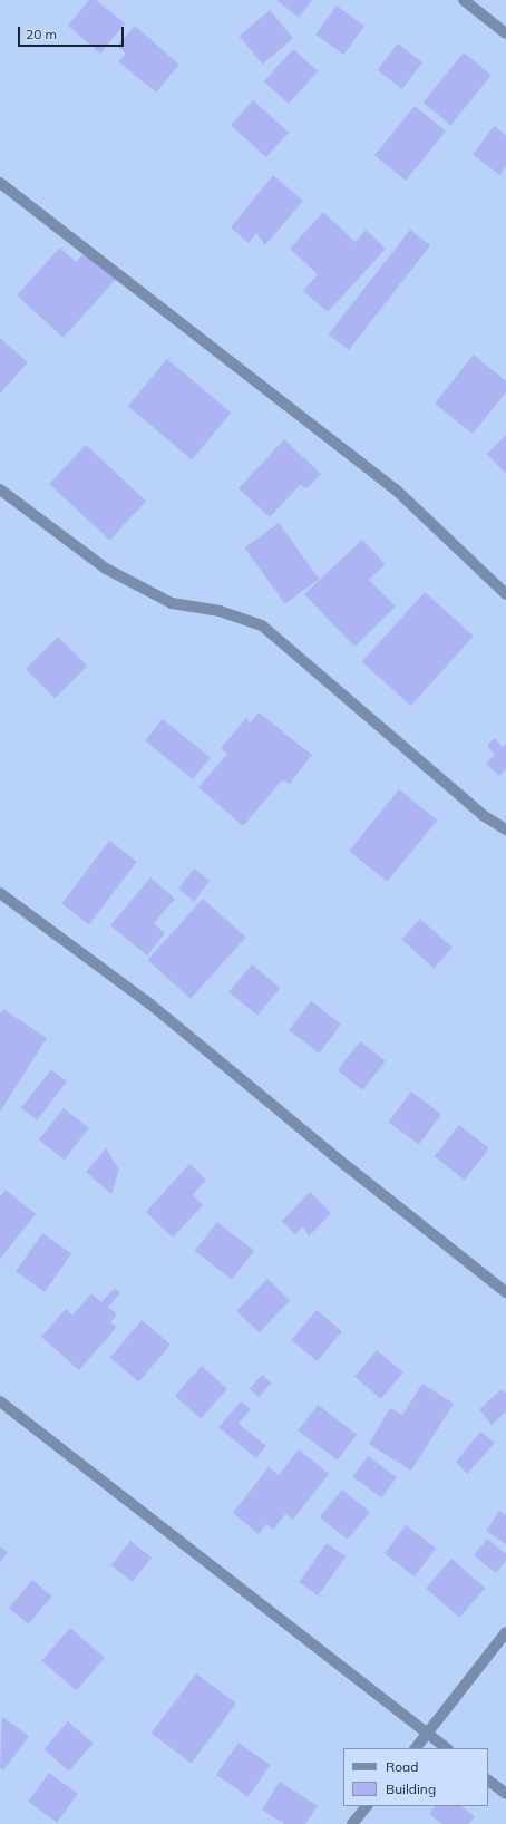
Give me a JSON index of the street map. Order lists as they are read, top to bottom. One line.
{"legend":["Road","Building"],"scale_bar":"20 m"}
